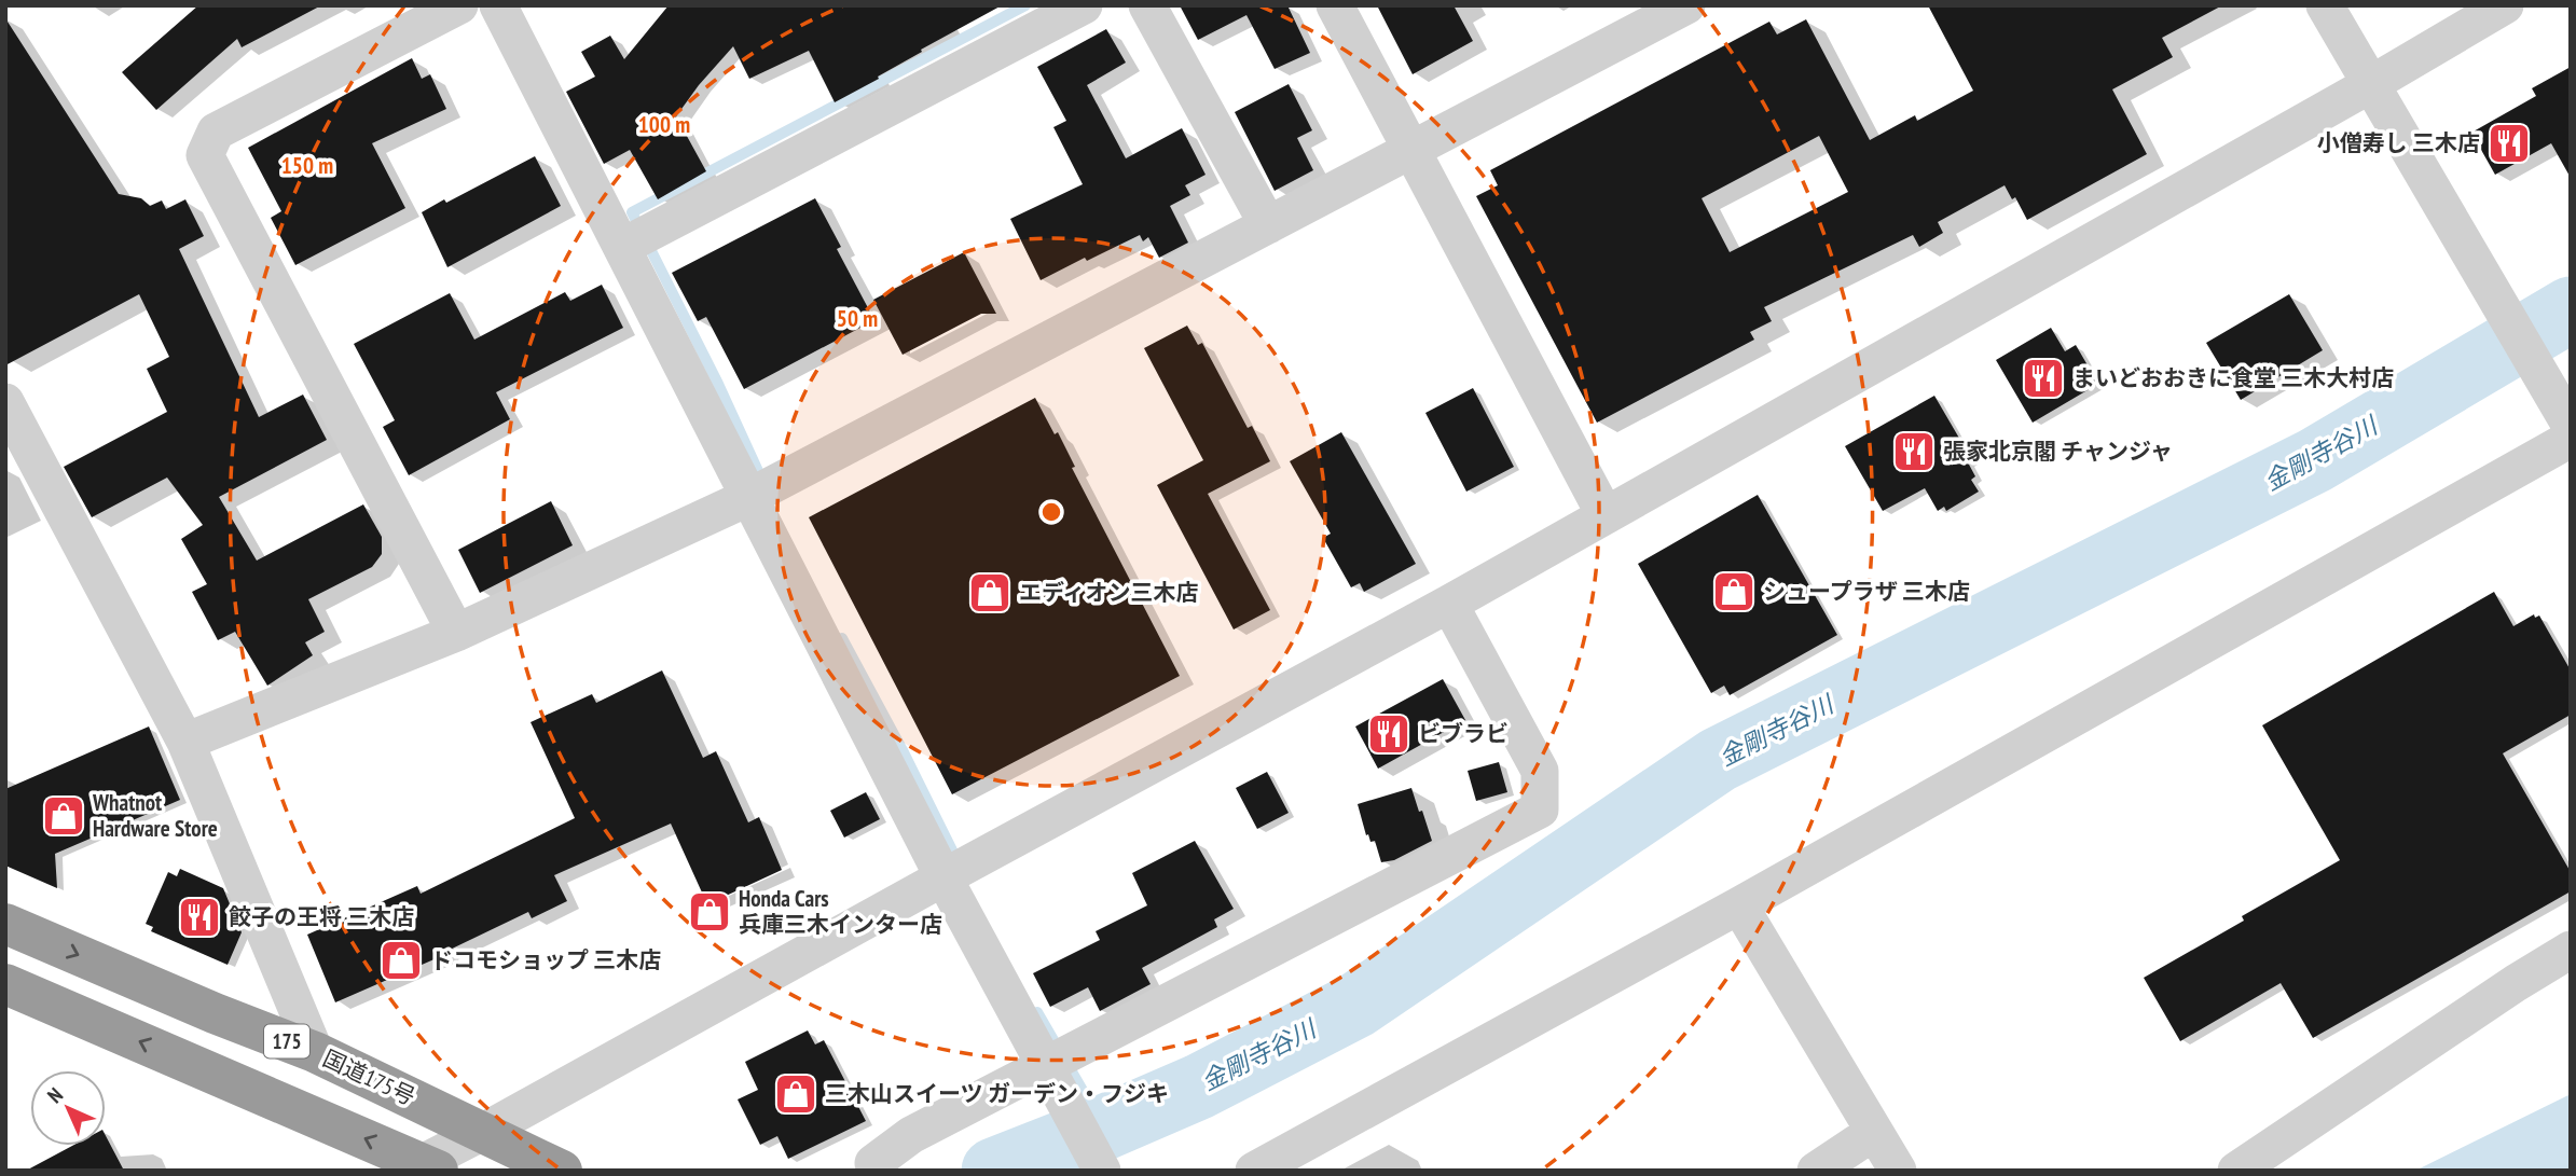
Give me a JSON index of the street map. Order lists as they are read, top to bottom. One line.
{"streets":{"highway":["175","国道175号"]},"water":["金剛寺谷川"],"places":{"restaurant":["小僧寿し 三木店","まいどおおきに食堂 三木大村店","張家北京閣 チャンジャ","ビブラビ","餃子の王将 三木店"],"shop":["シュープラザ 三木店","エディオン三木店","Whatnot Hardware Store","Honda Cars 兵庫三木インター店","ドコモショップ 三木店","三木山スイーツ ガーデン・フジキ"]},"north":"top left","rings":["100 m","150 m","50 m"]}
